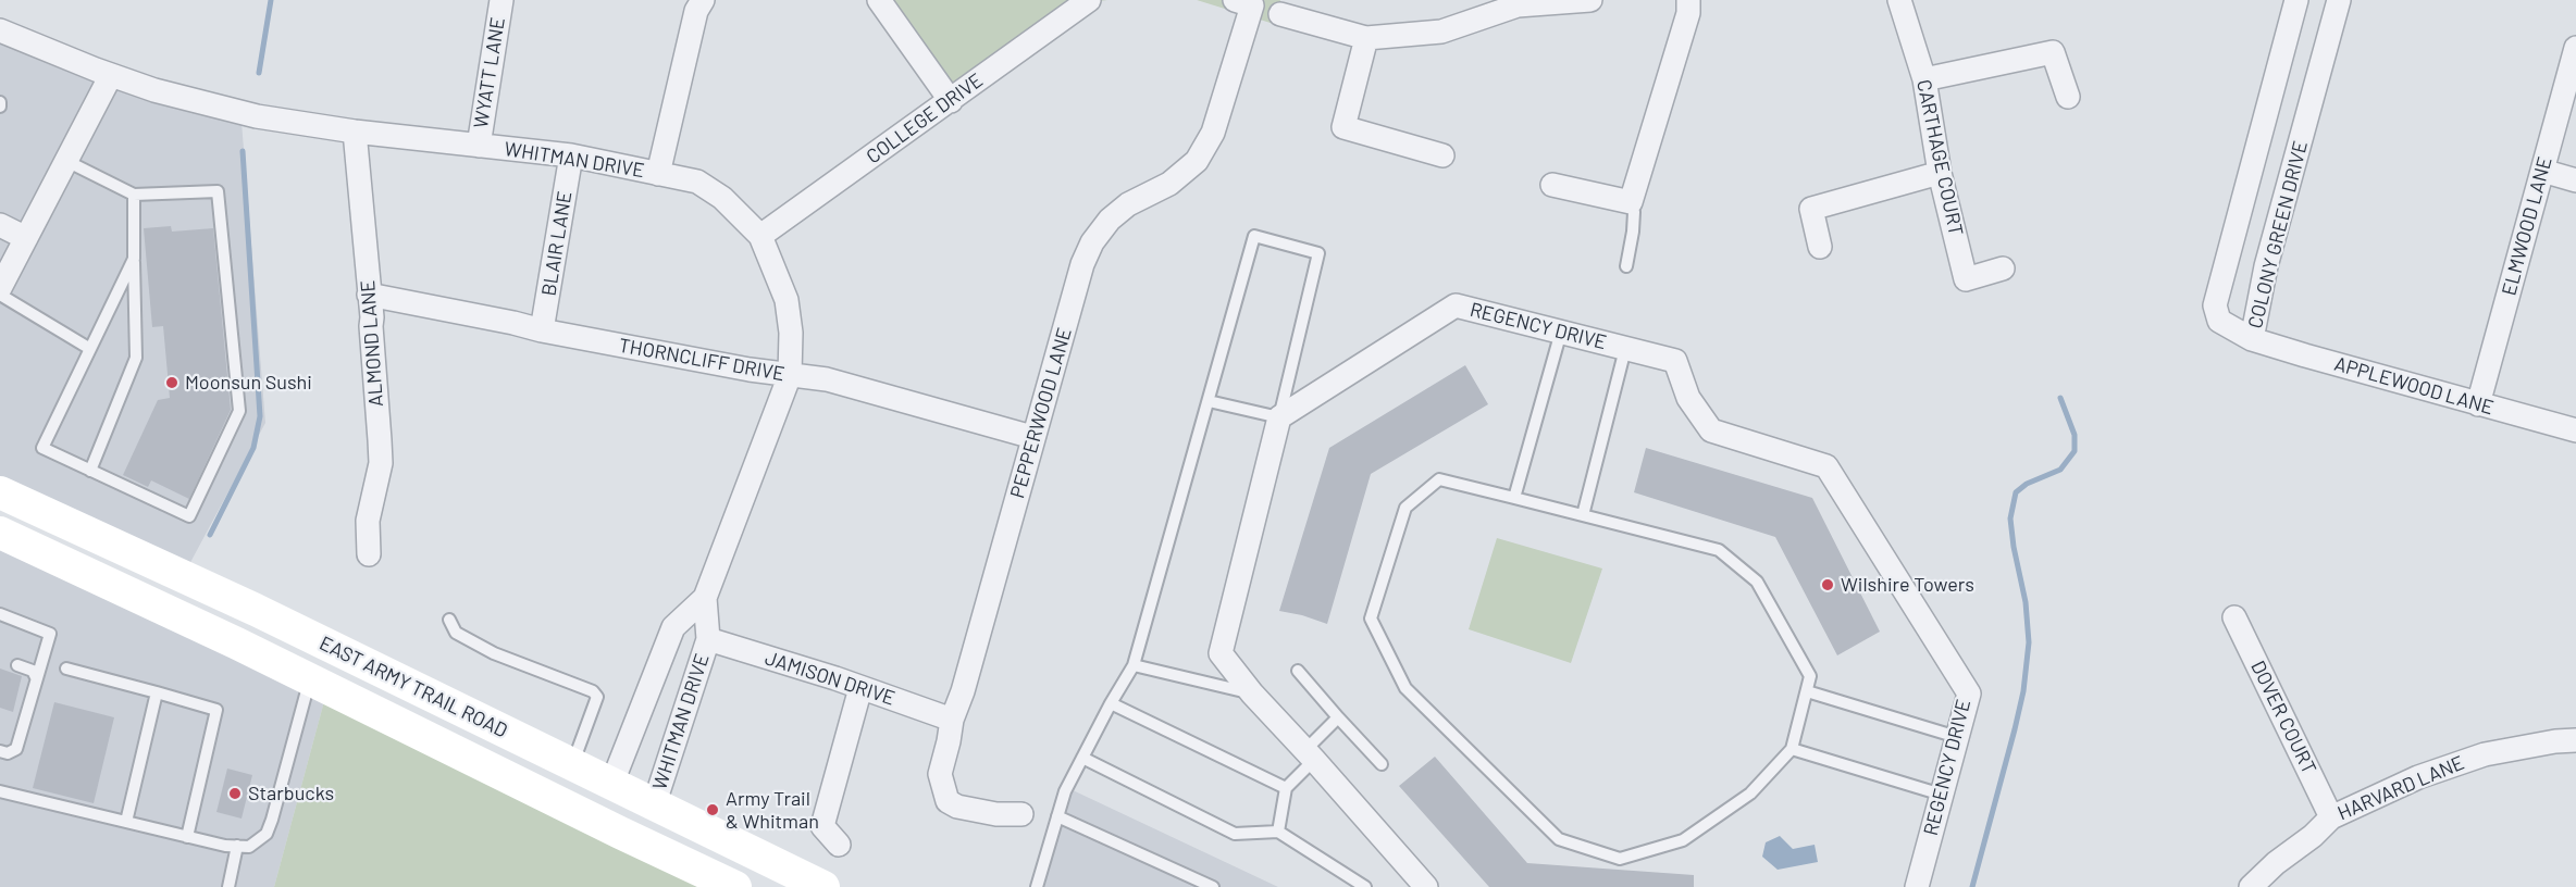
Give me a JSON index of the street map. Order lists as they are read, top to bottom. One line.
{"streets":{"main road":["EAST ARMY TRAIL ROAD"],"street":["WYATT LANE","COLLEGE DRIVE","CARTHAGE COURT","WHITMAN DRIVE","ELMWOOD LANE","COLONY GREEN DRIVE","BLAIR LANE","REGENCY DRIVE","ALMOND LANE","THORNCLIFF DRIVE","APPLEWOOD LANE","PEPPERWOOD LANE","JAMISON DRIVE","DOVER COURT","HARVARD LANE"]},"crossings":[["WYATT LANE","WHITMAN DRIVE"],["COLLEGE DRIVE","WHITMAN DRIVE"],["WHITMAN DRIVE","BLAIR LANE"],["WHITMAN DRIVE","ALMOND LANE"],["WHITMAN DRIVE","THORNCLIFF DRIVE"],["WHITMAN DRIVE","JAMISON DRIVE"],["WHITMAN DRIVE","EAST ARMY TRAIL ROAD"],["ELMWOOD LANE","APPLEWOOD LANE"],["COLONY GREEN DRIVE","APPLEWOOD LANE"],["BLAIR LANE","THORNCLIFF DRIVE"],["ALMOND LANE","THORNCLIFF DRIVE"],["THORNCLIFF DRIVE","PEPPERWOOD LANE"],["PEPPERWOOD LANE","JAMISON DRIVE"],["DOVER COURT","HARVARD LANE"]],"places":["Moonsun Sushi","Wilshire Towers","Starbucks","Army Trail & Whitman"]}
